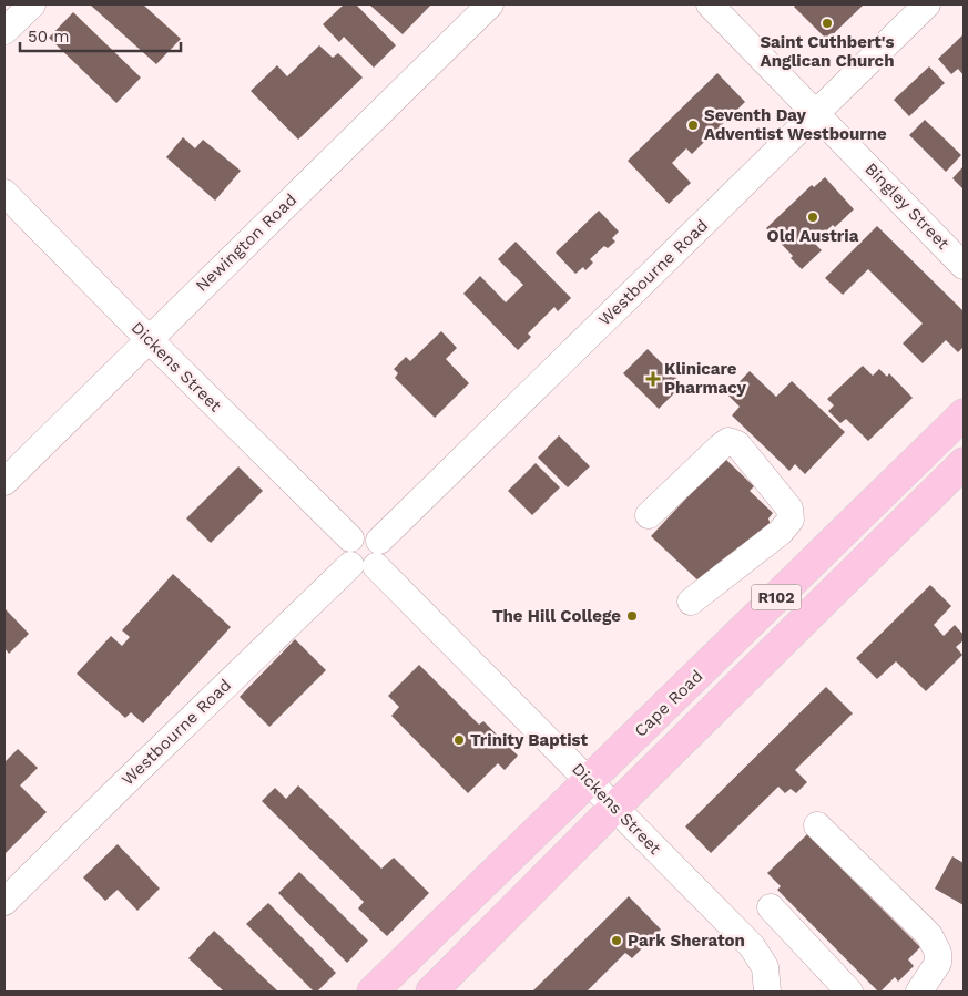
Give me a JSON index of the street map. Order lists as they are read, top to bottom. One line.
{"streets":{"main road":["R102","Cape Road"],"street":["Bingley Street","Newington Road","Westbourne Road","Dickens Street"]},"crossings":[["Bingley Street","Westbourne Road"],["Newington Road","Dickens Street"],["Westbourne Road","Dickens Street"],["Dickens Street","R102"],["Dickens Street","Cape Road"]],"places":{"other":["Saint Cuthbert's Anglican Church","Seventh Day Adventist Westbourne","Old Austria","The Hill College","Trinity Baptist","Park Sheraton"],"health":["Klinicare Pharmacy"]},"scale_bar":"50 m"}
